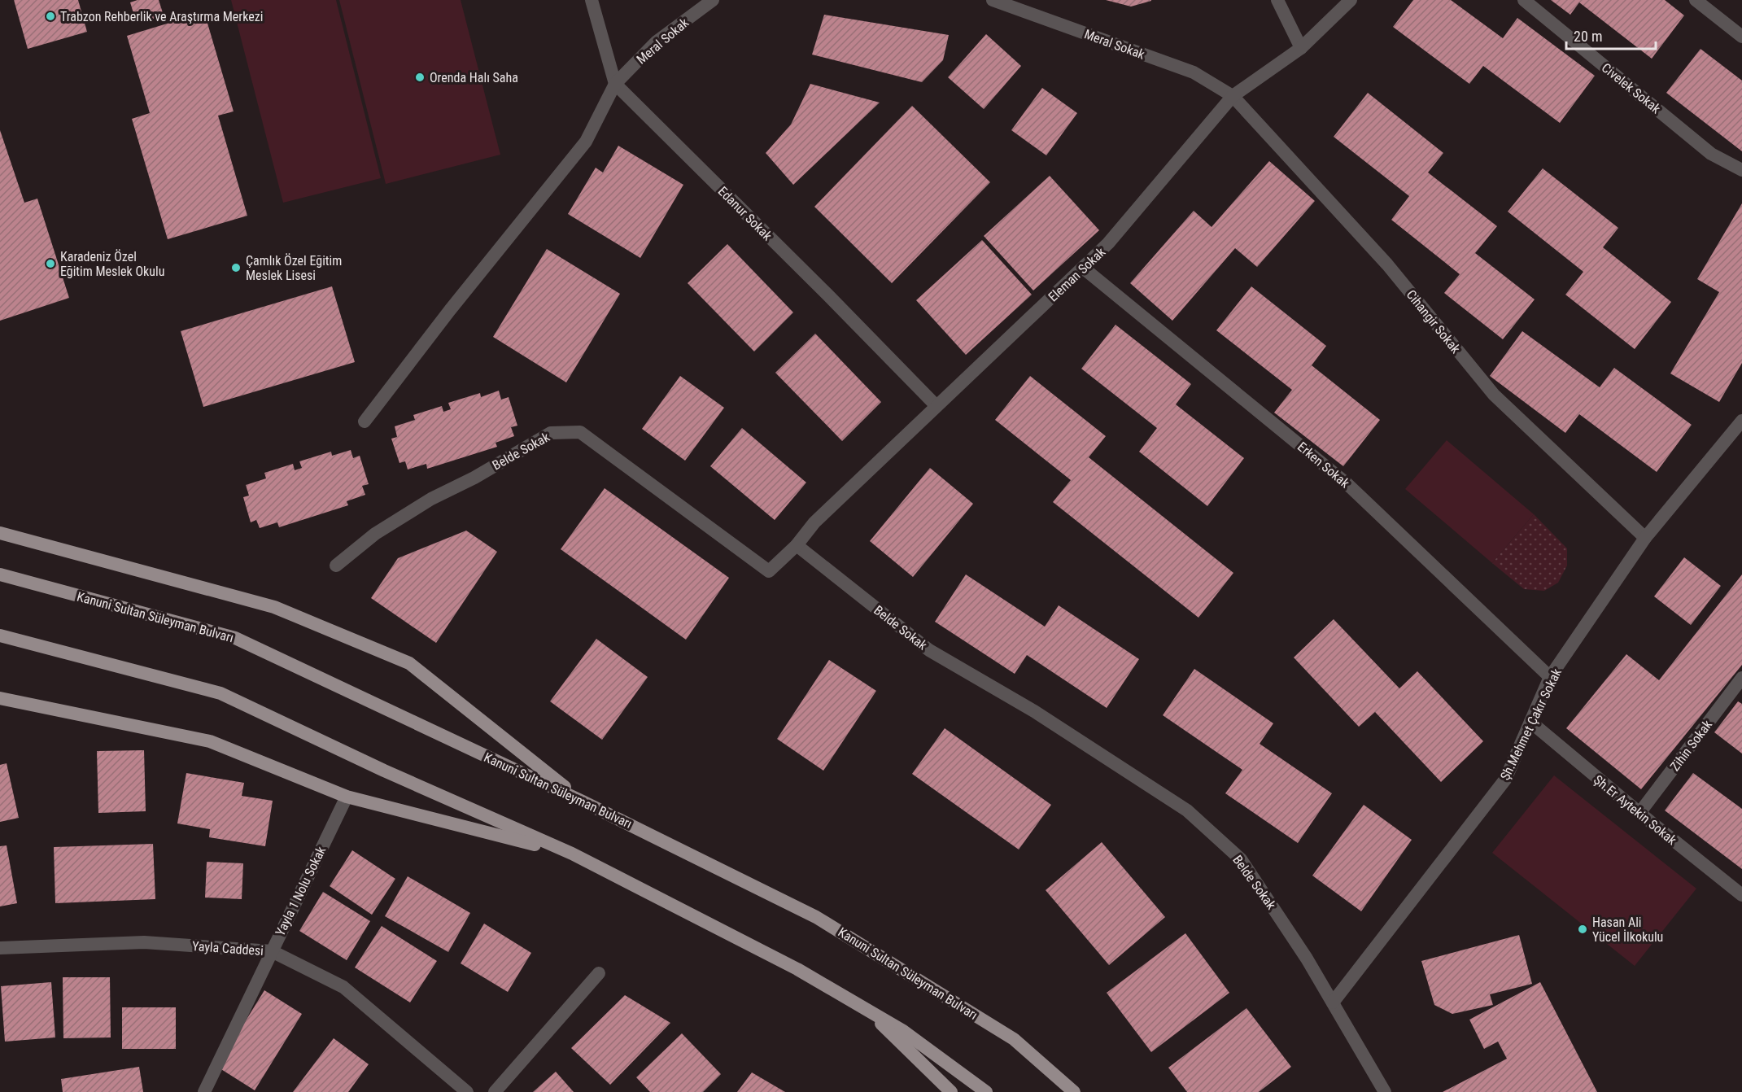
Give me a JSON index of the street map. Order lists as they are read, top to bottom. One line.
{"streets":{"main road":["Kanuni Sultan Süleyman Bulvarı"],"street":["Meral Sokak","Civelek Sokak","Edanur Sokak","Eleman Sokak","Cihangir Sokak","Belde Sokak","Erken Sokak","Şh.Mehmet Çakır Sokak","Zihin Sokak","Şh.Er Aytekin Sokak","Yayla 1 Nolu Sokak","Yayla Caddesi"]},"crossings":[["Meral Sokak","Edanur Sokak"],["Meral Sokak","Eleman Sokak"],["Meral Sokak","Cihangir Sokak"],["Edanur Sokak","Eleman Sokak"],["Eleman Sokak","Cihangir Sokak"],["Eleman Sokak","Belde Sokak"],["Eleman Sokak","Erken Sokak"],["Cihangir Sokak","Şh.Mehmet Çakır Sokak"],["Belde Sokak","Şh.Mehmet Çakır Sokak"],["Erken Sokak","Şh.Mehmet Çakır Sokak"],["Şh.Mehmet Çakır Sokak","Şh.Er Aytekin Sokak"],["Zihin Sokak","Şh.Er Aytekin Sokak"],["Yayla 1 Nolu Sokak","Yayla Caddesi"]],"places":["Trabzon Rehberlik ve Araştırma Merkezi","Orenda Halı Saha","Karadeniz Özel Eğitim Meslek Okulu","Çamlık Özel Eğitim Meslek Lisesi","Hasan Ali Yücel İlkokulu"],"scale_bar":"20 m"}
